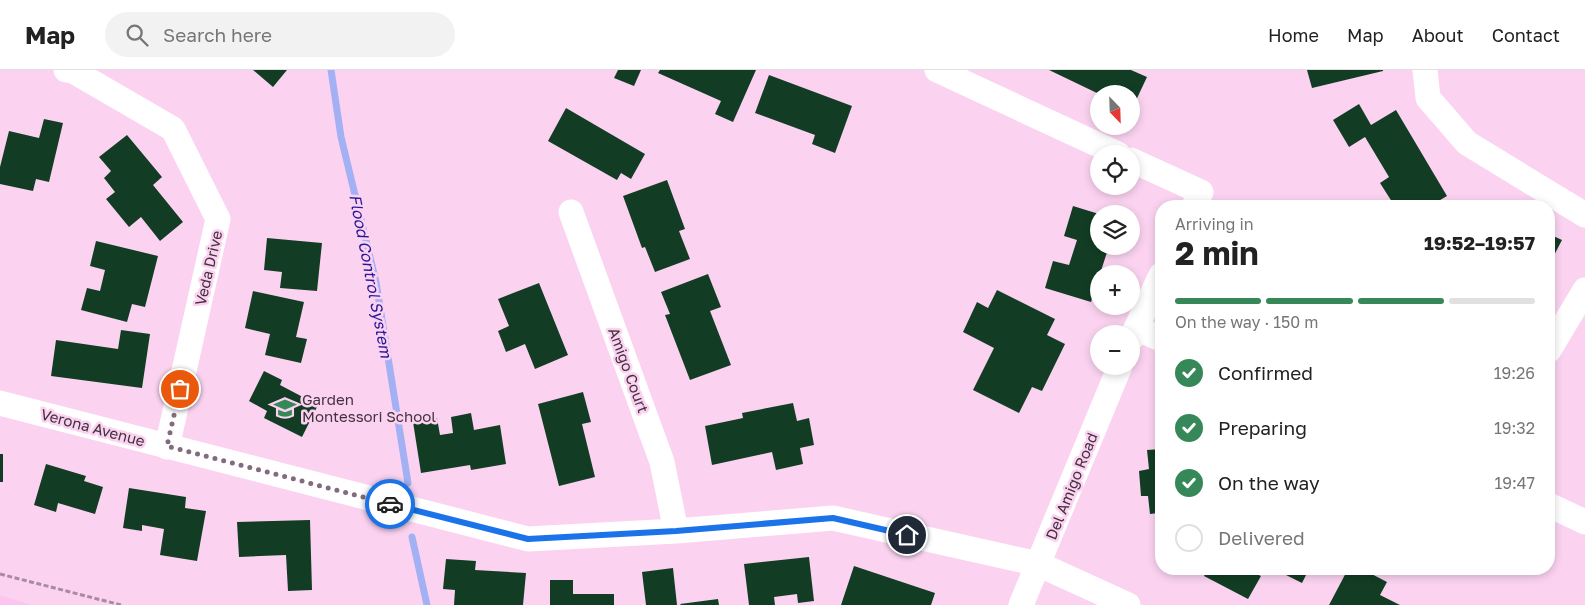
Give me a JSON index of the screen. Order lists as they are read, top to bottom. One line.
{"streets":{"street":["Veda Drive","Amigo Court","Verona Avenue","Del Amigo Road"]},"crossings":[["Veda Drive","Verona Avenue"],["Amigo Court","Verona Avenue"],["Verona Avenue","Del Amigo Road"]],"water":["Flood Control System"],"places":{"school or university":["Garden Montessori School"]},"north":"bottom right","page":{"header":"Map","search":"Search here","nav":["Home","Map","About","Contact"],"map_buttons":["+","−"],"heading":["2 min","Arriving in","19:52–19:57"],"bar":"On the way · 150 m","list":[["Confirmed","19:26"],["Preparing","19:32"],["On the way","19:47"],"Delivered"]}}
